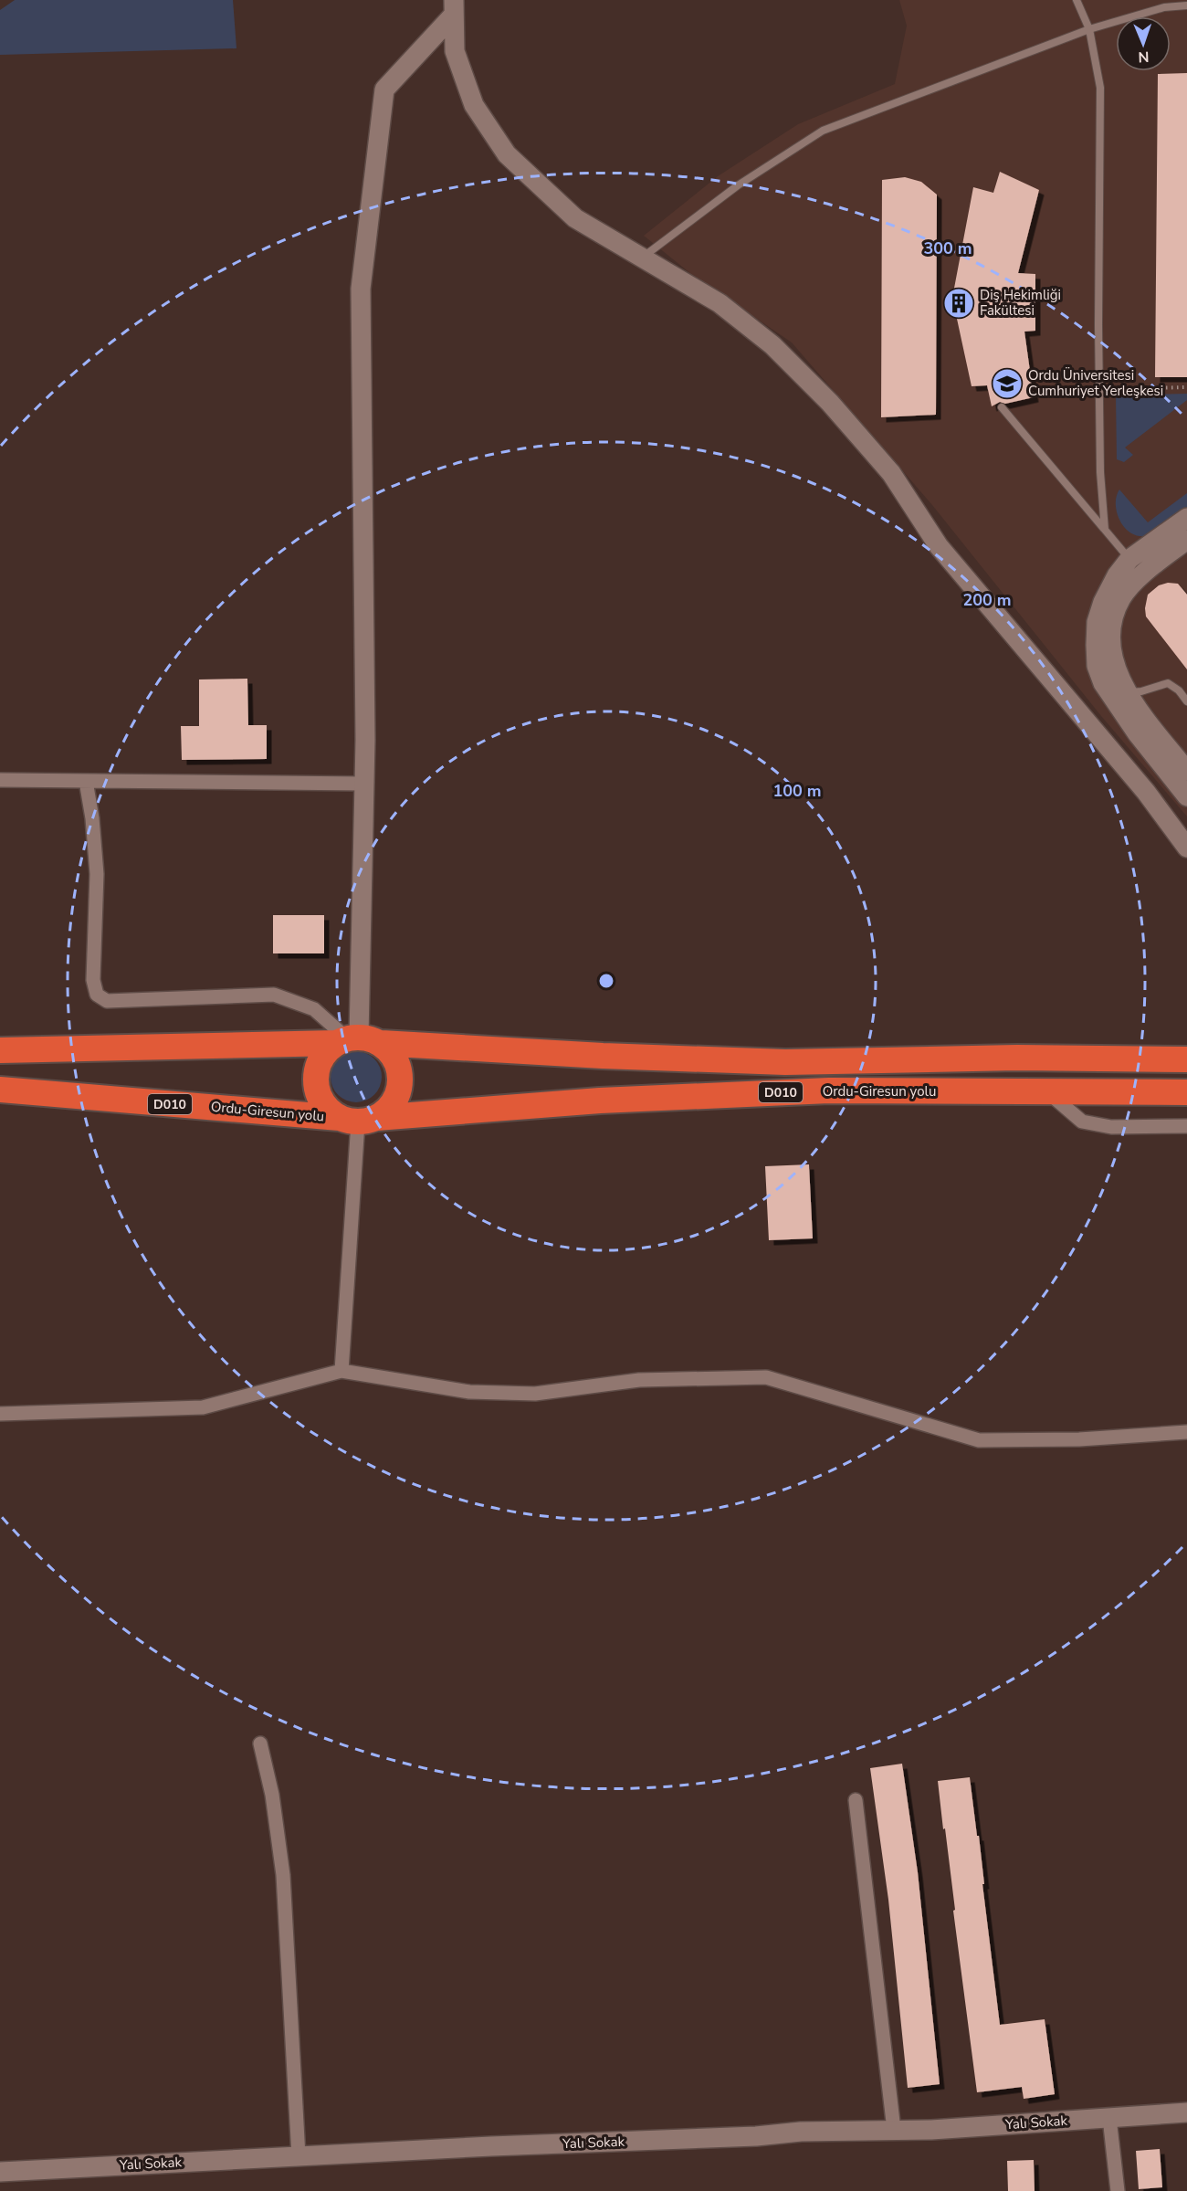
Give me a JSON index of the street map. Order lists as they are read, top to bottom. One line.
{"streets":{"highway":["Ordu-Giresun yolu","D010"],"street":["Yalı Sokak"]},"crossings":[["Ordu-Giresun yolu","D010"]],"places":{"building":["Diş Hekimliği Fakültesi"],"school or university":["Ordu Üniversitesi Cumhuriyet Yerleşkesi"]},"north":"bottom","rings":["300 m","200 m","100 m"]}
